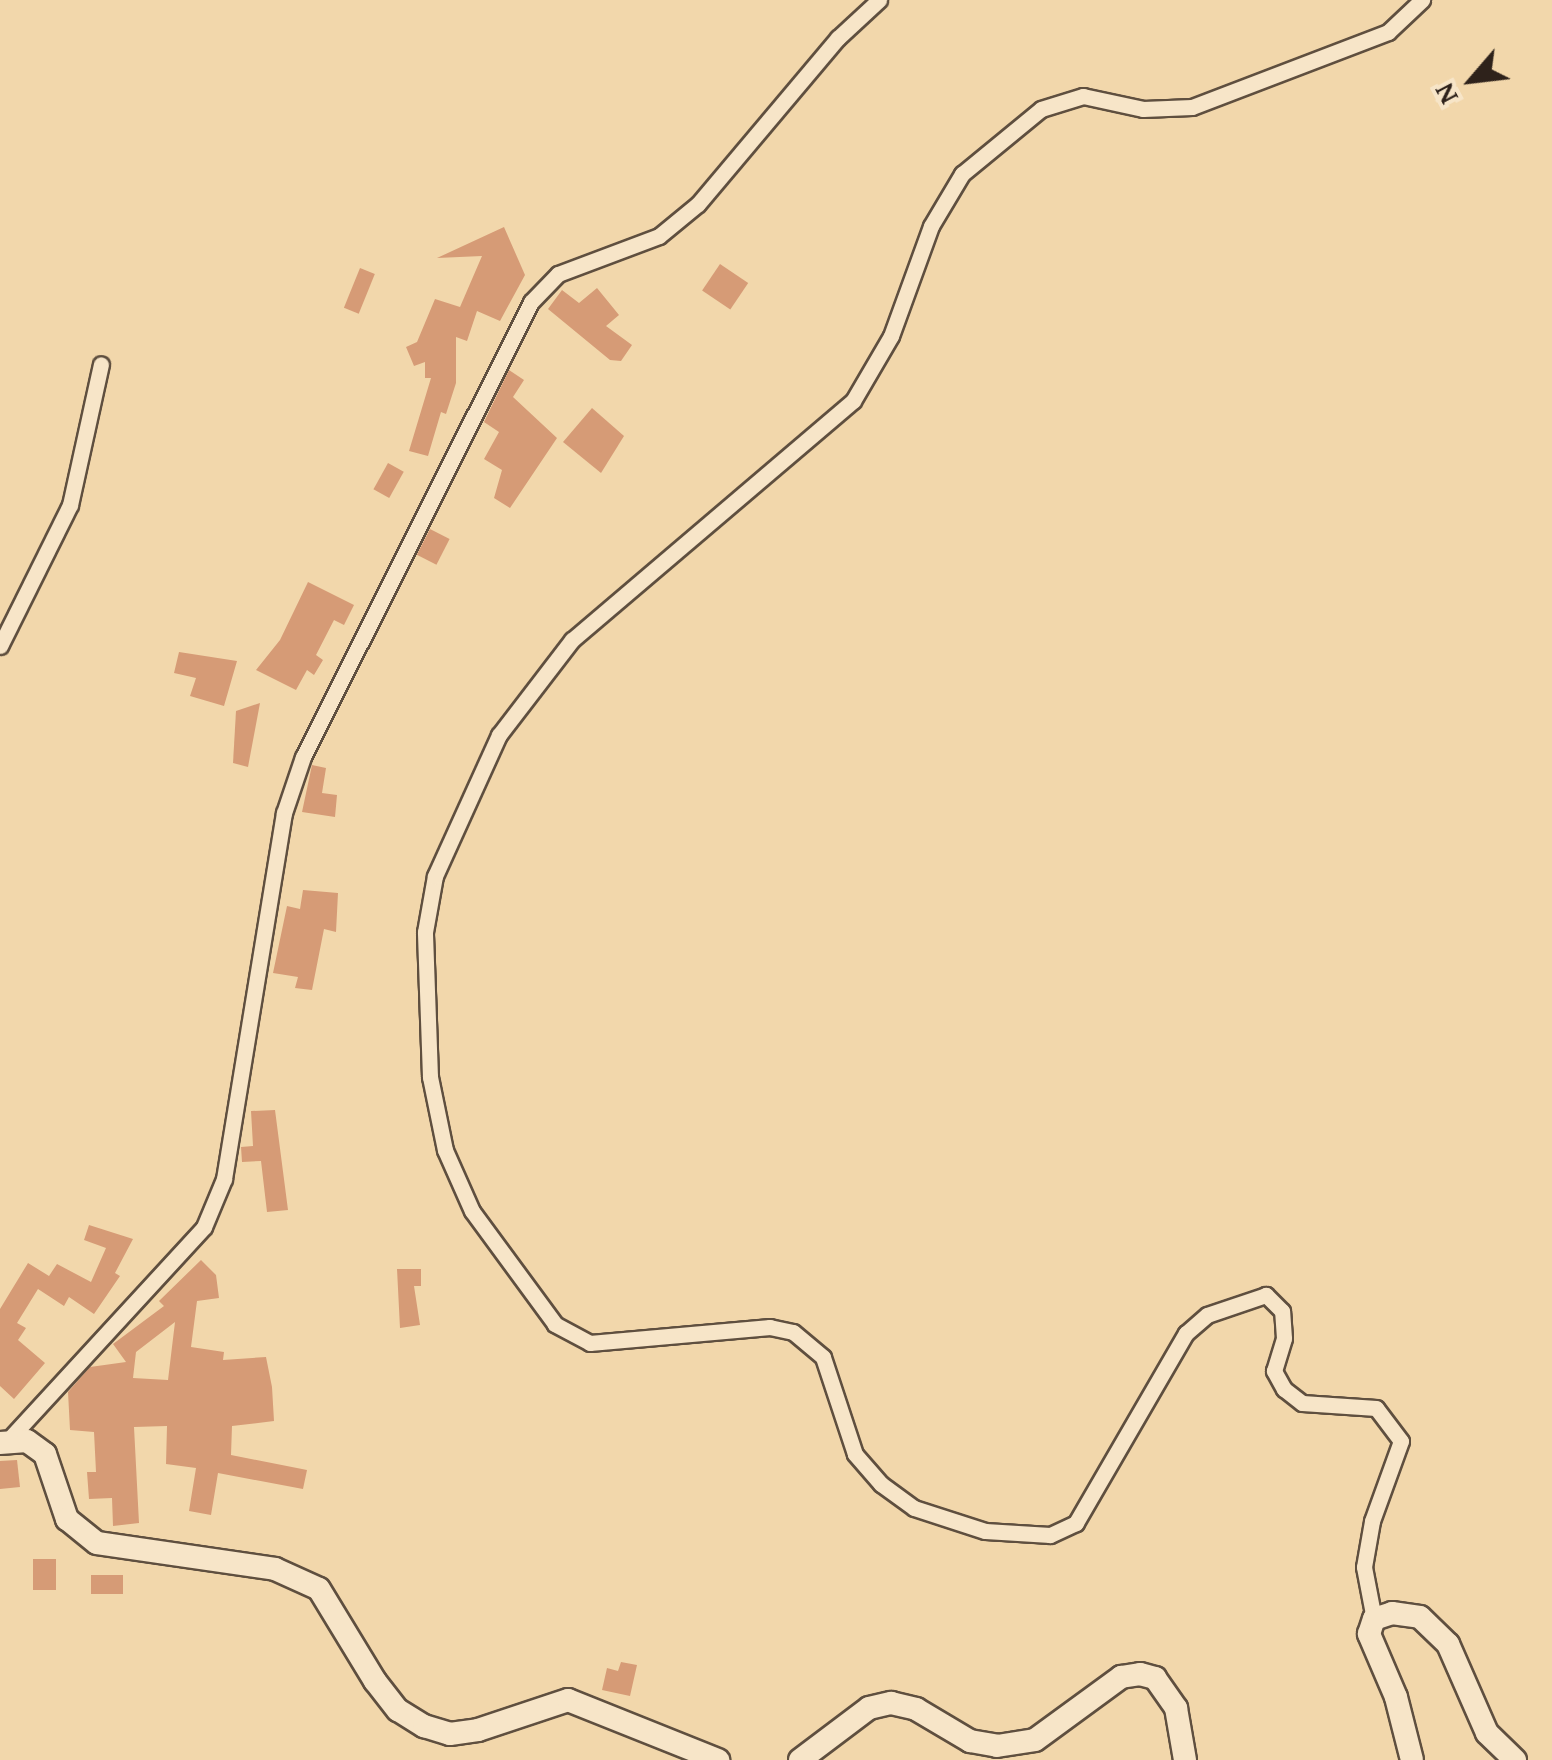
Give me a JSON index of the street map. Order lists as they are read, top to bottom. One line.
{"north":"bottom left"}
